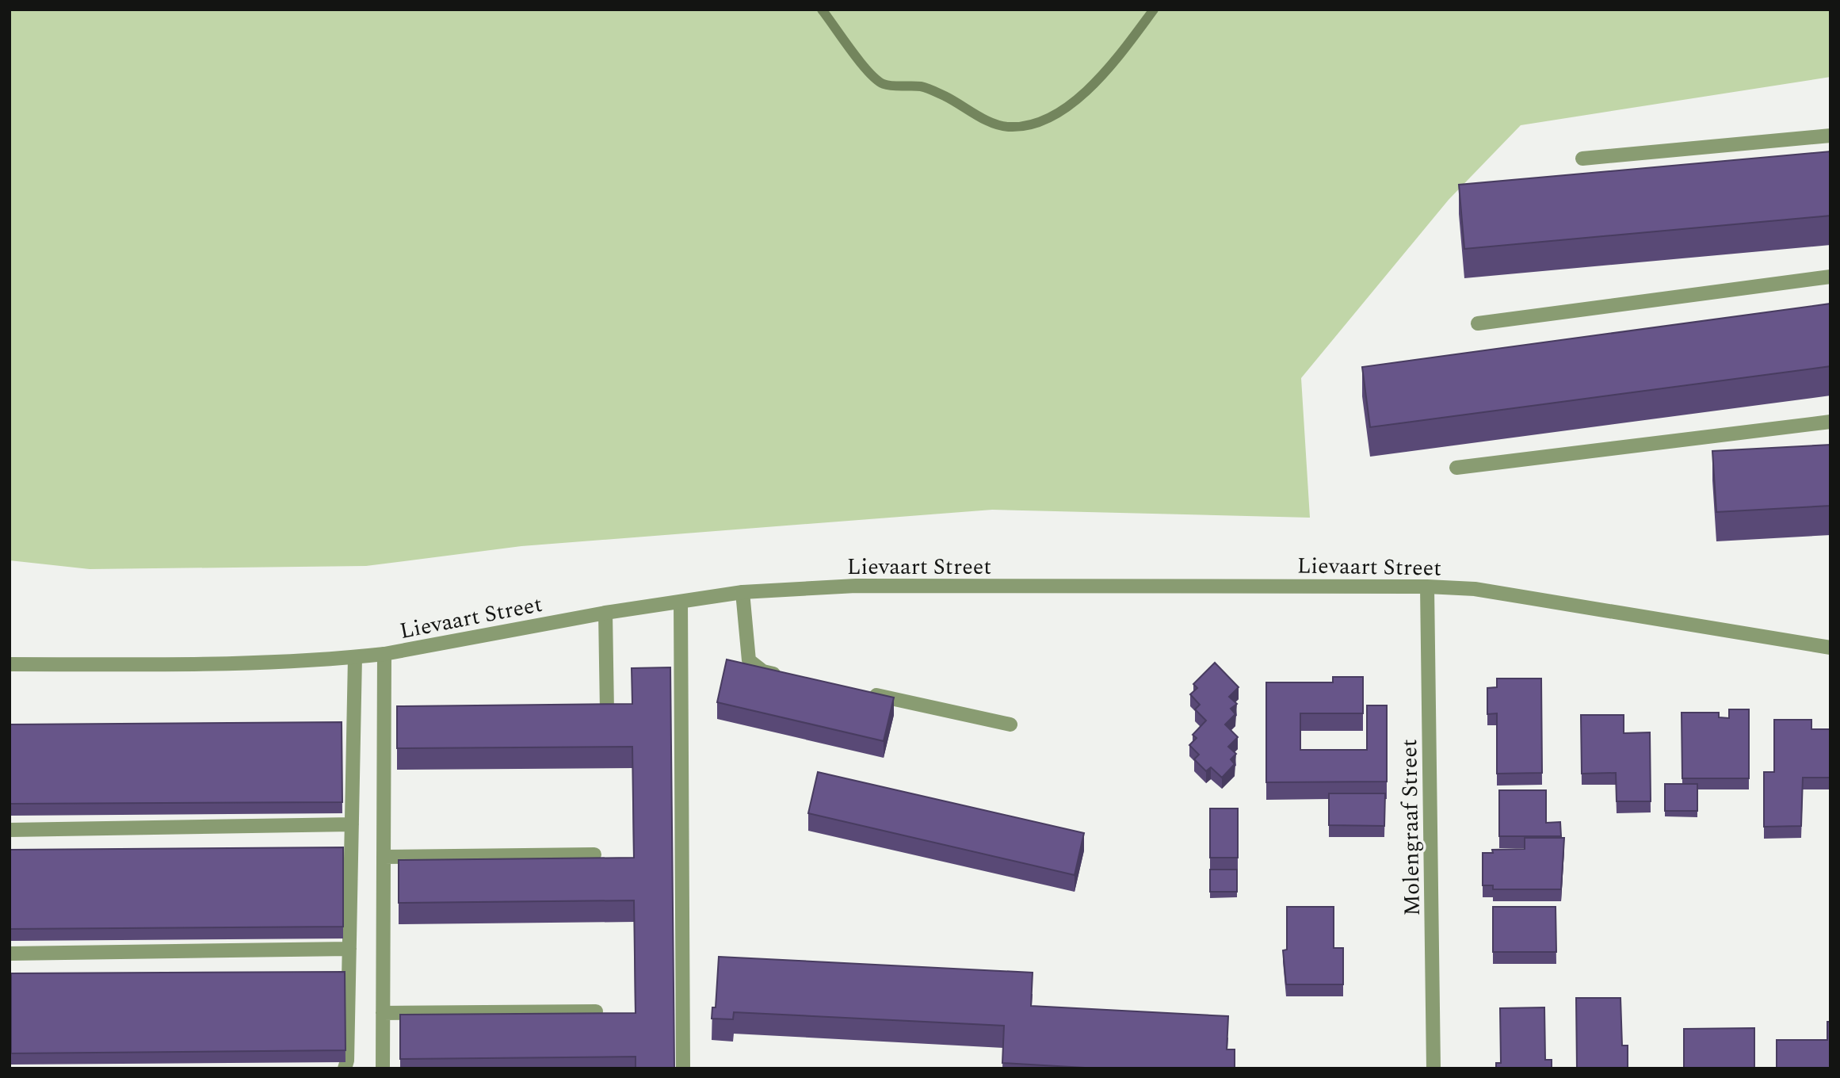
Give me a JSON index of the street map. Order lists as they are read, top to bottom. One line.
{"streets":{"street":["Lievaart Street","Molengraaf Street"]},"crossings":[["Lievaart Street","Molengraaf Street"]]}
